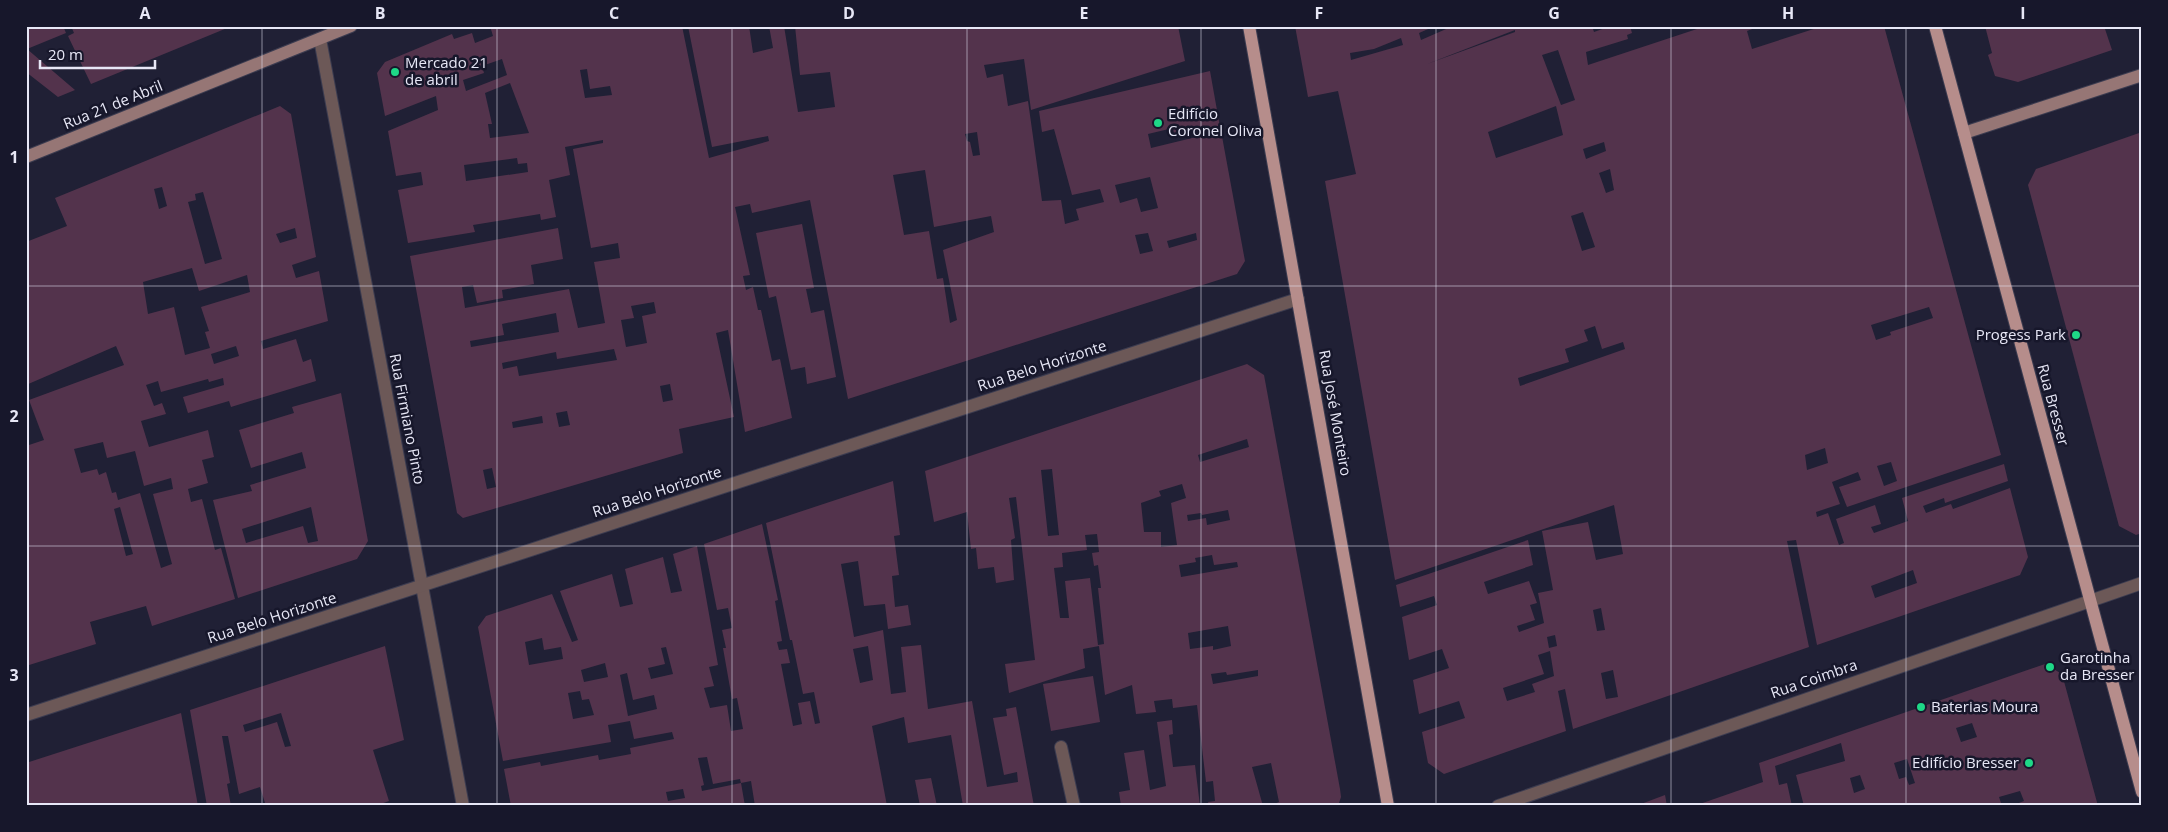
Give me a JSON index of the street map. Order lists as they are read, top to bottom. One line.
{"streets":{"main road":["Rua Bresser","Rua José Monteiro"],"street":["Rua 21 de Abril","Rua Belo Horizonte","Rua Firmiano Pinto","Rua Coimbra"]},"crossings":[["Rua 21 de Abril","Rua Firmiano Pinto"],["Rua Belo Horizonte","Rua José Monteiro"],["Rua Belo Horizonte","Rua Firmiano Pinto"],["Rua Bresser","Rua Coimbra"]],"places":["Mercado 21 de abril","Edifício Coronel Oliva","Progess Park","Garotinha da Bresser","Baterias Moura","Edifício Bresser"],"scale_bar":"20 m","grid":{"columns":["A","B","C","D","E","F","G","H","I"],"rows":["1","2","3"]}}
